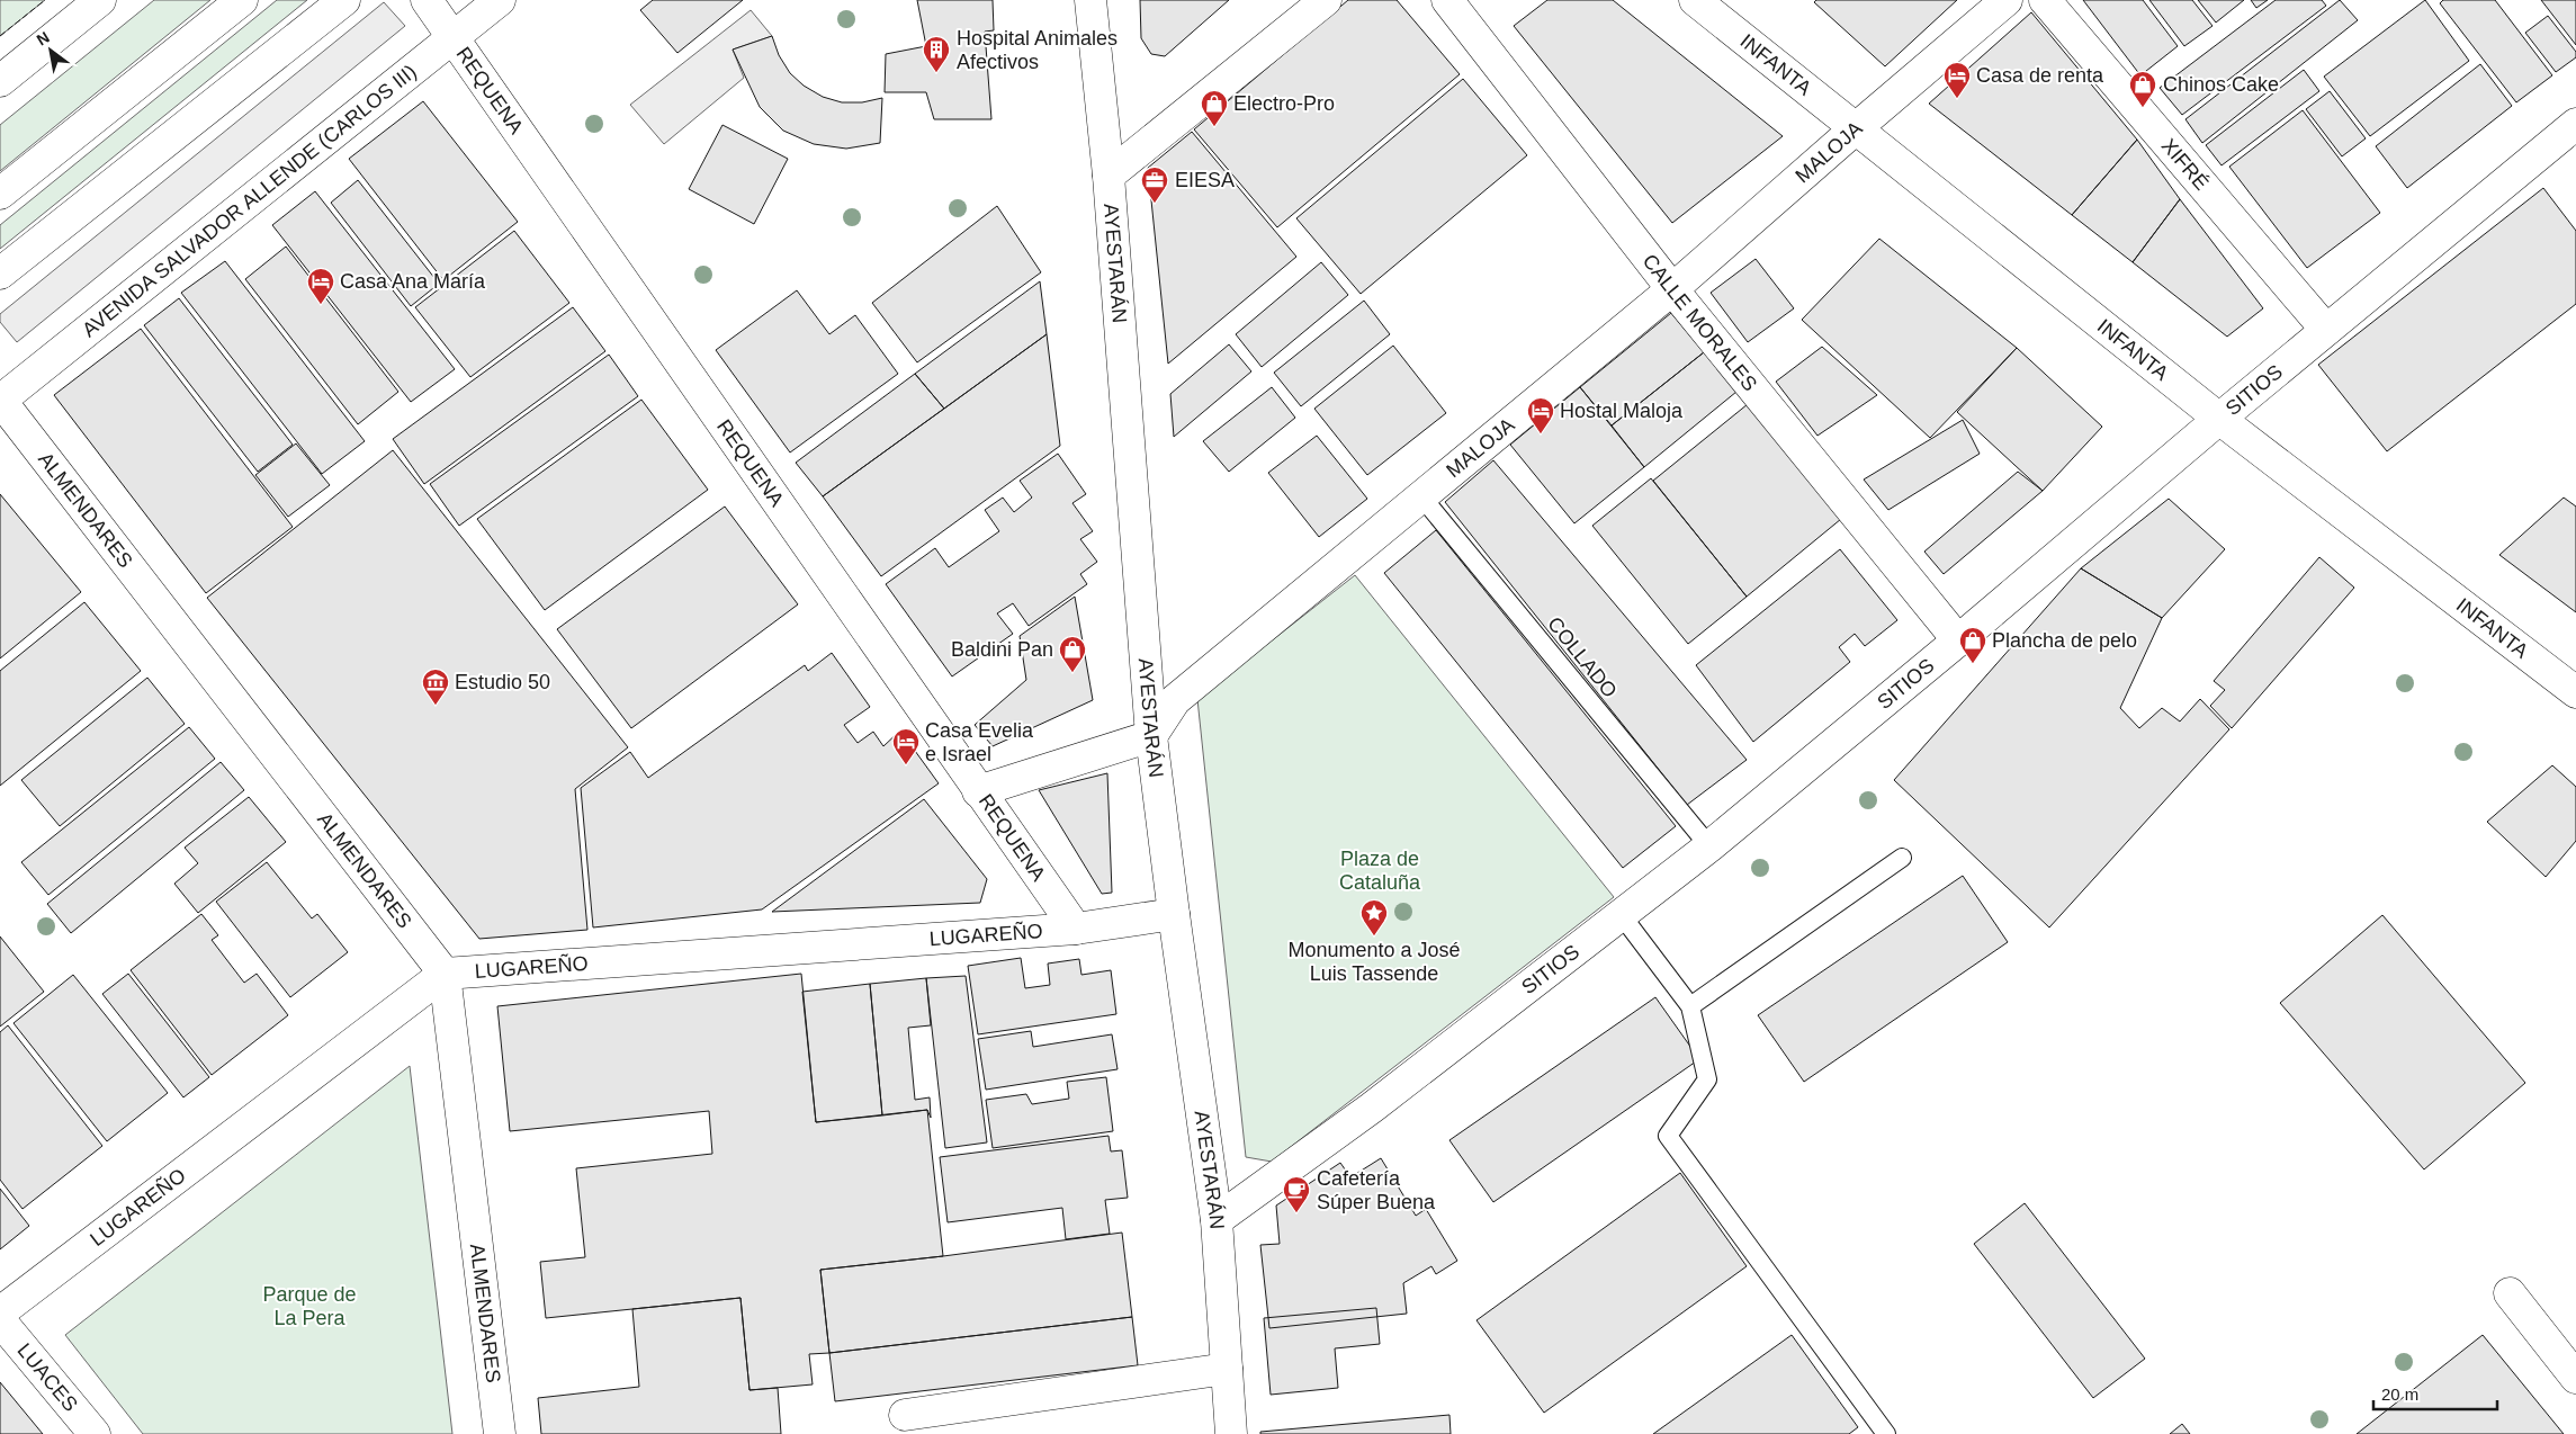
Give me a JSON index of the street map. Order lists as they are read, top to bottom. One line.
{"streets":{"street":["INFANTA","REQUENA","MALOJA","XIFRÉ","AVENIDA SALVADOR ALLENDE (CARLOS III)","AYESTARÁN","CALLE MORALES","SITIOS","ALMENDARES","LUGAREÑO","LUACES"],"lane":["COLLADO"]},"crossings":[["INFANTA","MALOJA"],["INFANTA","SITIOS"],["REQUENA","AVENIDA SALVADOR ALLENDE (CARLOS III)"],["REQUENA","LUGAREÑO"],["MALOJA","AYESTARÁN"],["MALOJA","CALLE MORALES"],["MALOJA","COLLADO"],["XIFRÉ","SITIOS"],["AVENIDA SALVADOR ALLENDE (CARLOS III)","ALMENDARES"],["AYESTARÁN","SITIOS"],["AYESTARÁN","LUGAREÑO"],["CALLE MORALES","SITIOS"],["SITIOS","COLLADO"],["ALMENDARES","LUGAREÑO"]],"parks":["Plaza de Cataluña","Parque de La Pera"],"places":{"building":["Hospital Animales Afectivos"],"hotel":["Casa de renta","Casa Ana María","Hostal Maloja","Casa Evelia e Israel"],"shop":["Chinos Cake","Electro-Pro","Plancha de pelo","Baldini Pan"],"office":["EIESA"],"museum":["Estudio 50"],"place":["Monumento a José Luis Tassende"],"cafe":["Cafetería Súper Buena"]},"scale_bar":"20 m","north":"top left"}
